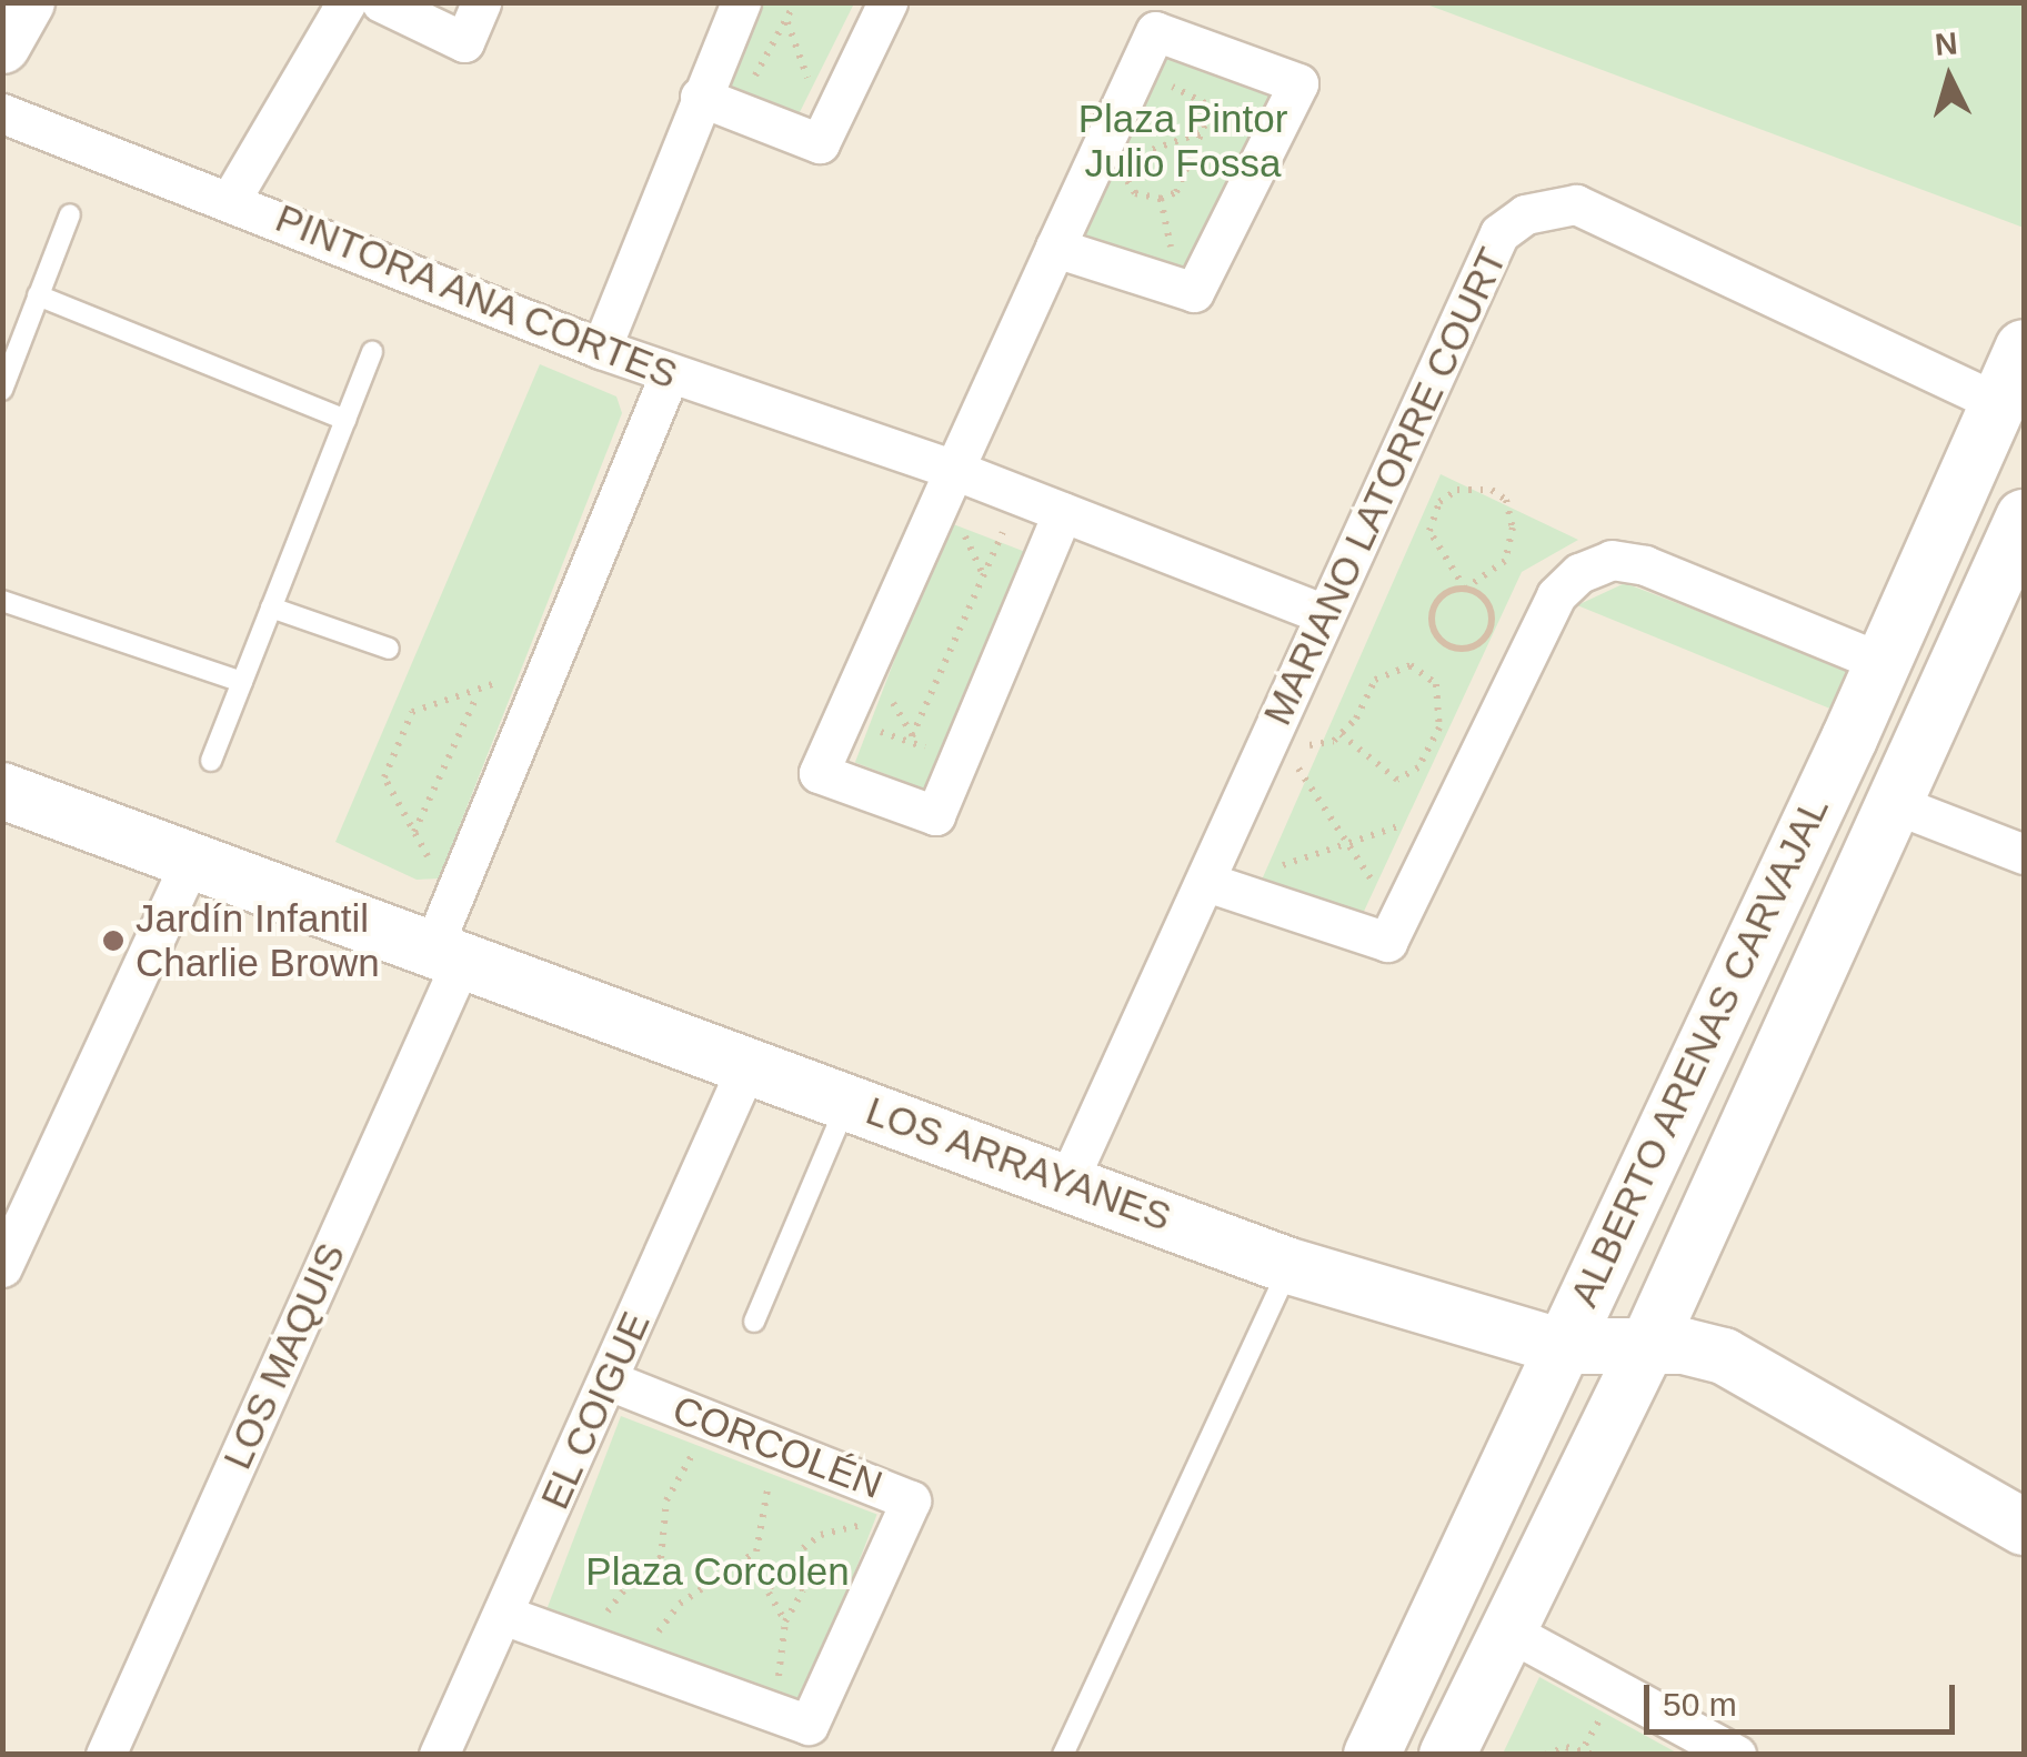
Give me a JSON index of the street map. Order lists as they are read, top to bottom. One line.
{"streets":{"street":["PINTORA ANA CORTES","MARIANO LATORRE COURT","ALBERTO ARENAS CARVAJAL","LOS ARRAYANES","LOS MAQUIS","EL COIGUE","CORCOLÉN"]},"crossings":[["PINTORA ANA CORTES","MARIANO LATORRE COURT"],["PINTORA ANA CORTES","LOS MAQUIS"],["MARIANO LATORRE COURT","ALBERTO ARENAS CARVAJAL"],["MARIANO LATORRE COURT","LOS ARRAYANES"],["ALBERTO ARENAS CARVAJAL","LOS ARRAYANES"],["LOS ARRAYANES","LOS MAQUIS"],["LOS ARRAYANES","EL COIGUE"],["EL COIGUE","CORCOLÉN"]],"parks":["Plaza Pintor Julio Fossa","Plaza Corcolen"],"places":["Jardín Infantil Charlie Brown"],"scale_bar":"50 m","north":"top"}
